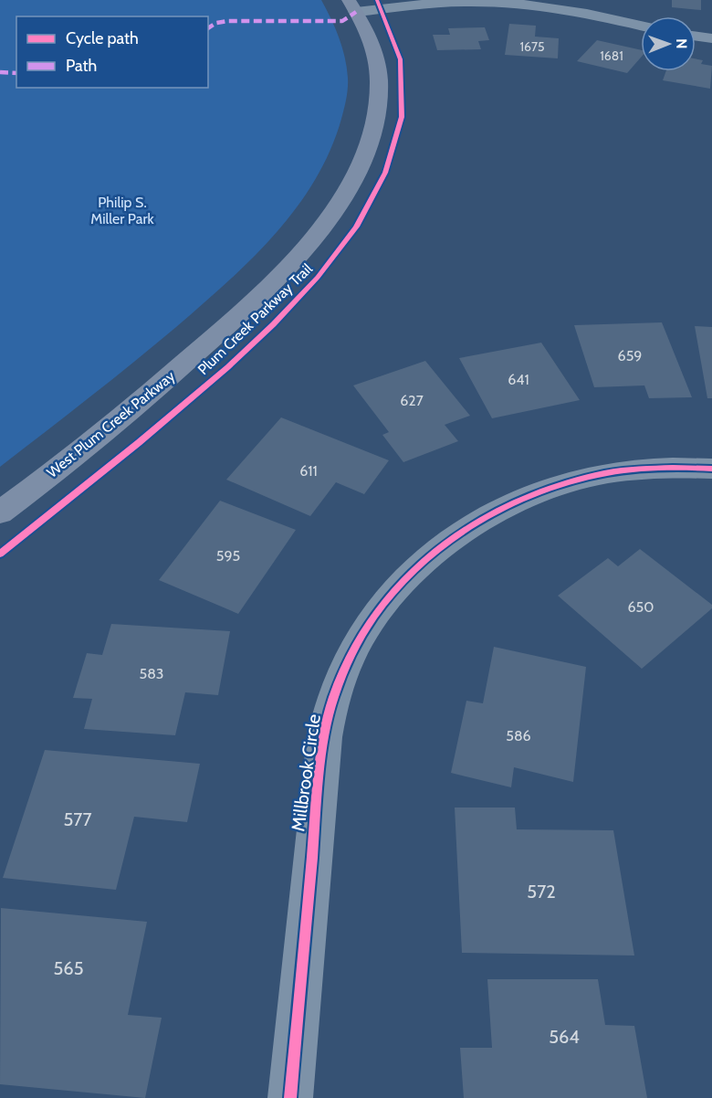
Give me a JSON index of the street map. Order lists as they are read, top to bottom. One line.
{"streets":{"main road":["West Plum Creek Parkway"],"street":["Millbrook Circle"],"cycle path":["Plum Creek Parkway Trail"]},"parks":["Philip S. Miller Park"],"house_numbers":["1675","1681","659","641","627","611","595","650","583","586","577","572","565","564"],"legend":["Cycle path","Path"],"north":"right"}
